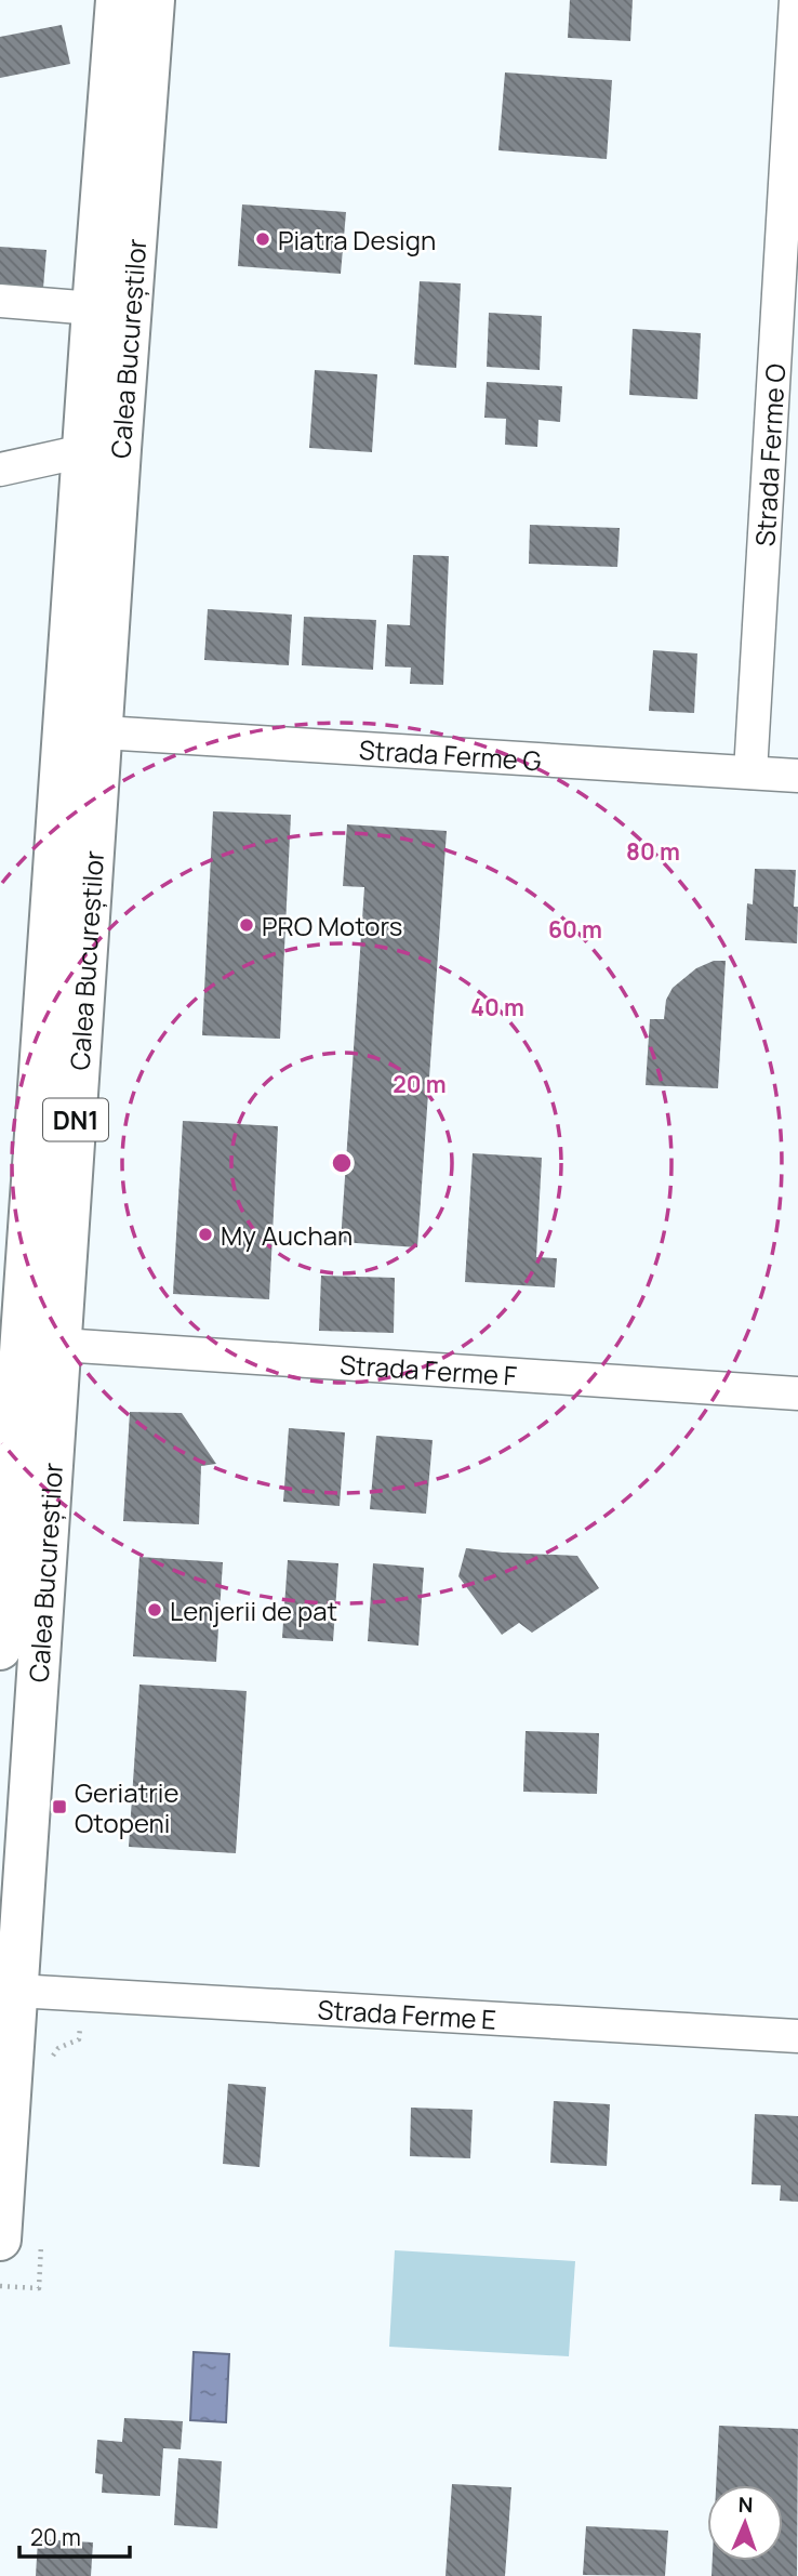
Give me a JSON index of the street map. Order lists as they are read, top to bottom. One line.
{"streets":{"highway":["Calea Bucureștilor","DN1"],"street":["Strada Ferme O","Strada Ferme G","Strada Ferme F","Strada Ferme E"]},"crossings":[["Calea Bucureștilor","Strada Ferme G"],["Calea Bucureștilor","Strada Ferme F"],["Calea Bucureștilor","Strada Ferme E"],["Strada Ferme O","Strada Ferme G"]],"places":{"other":["Piatra Design","PRO Motors","My Auchan","Lenjerii de pat"],"transit":["Geriatrie Otopeni"]},"scale_bar":"20 m","north":"top","rings":["80 m","60 m","40 m","20 m"]}
